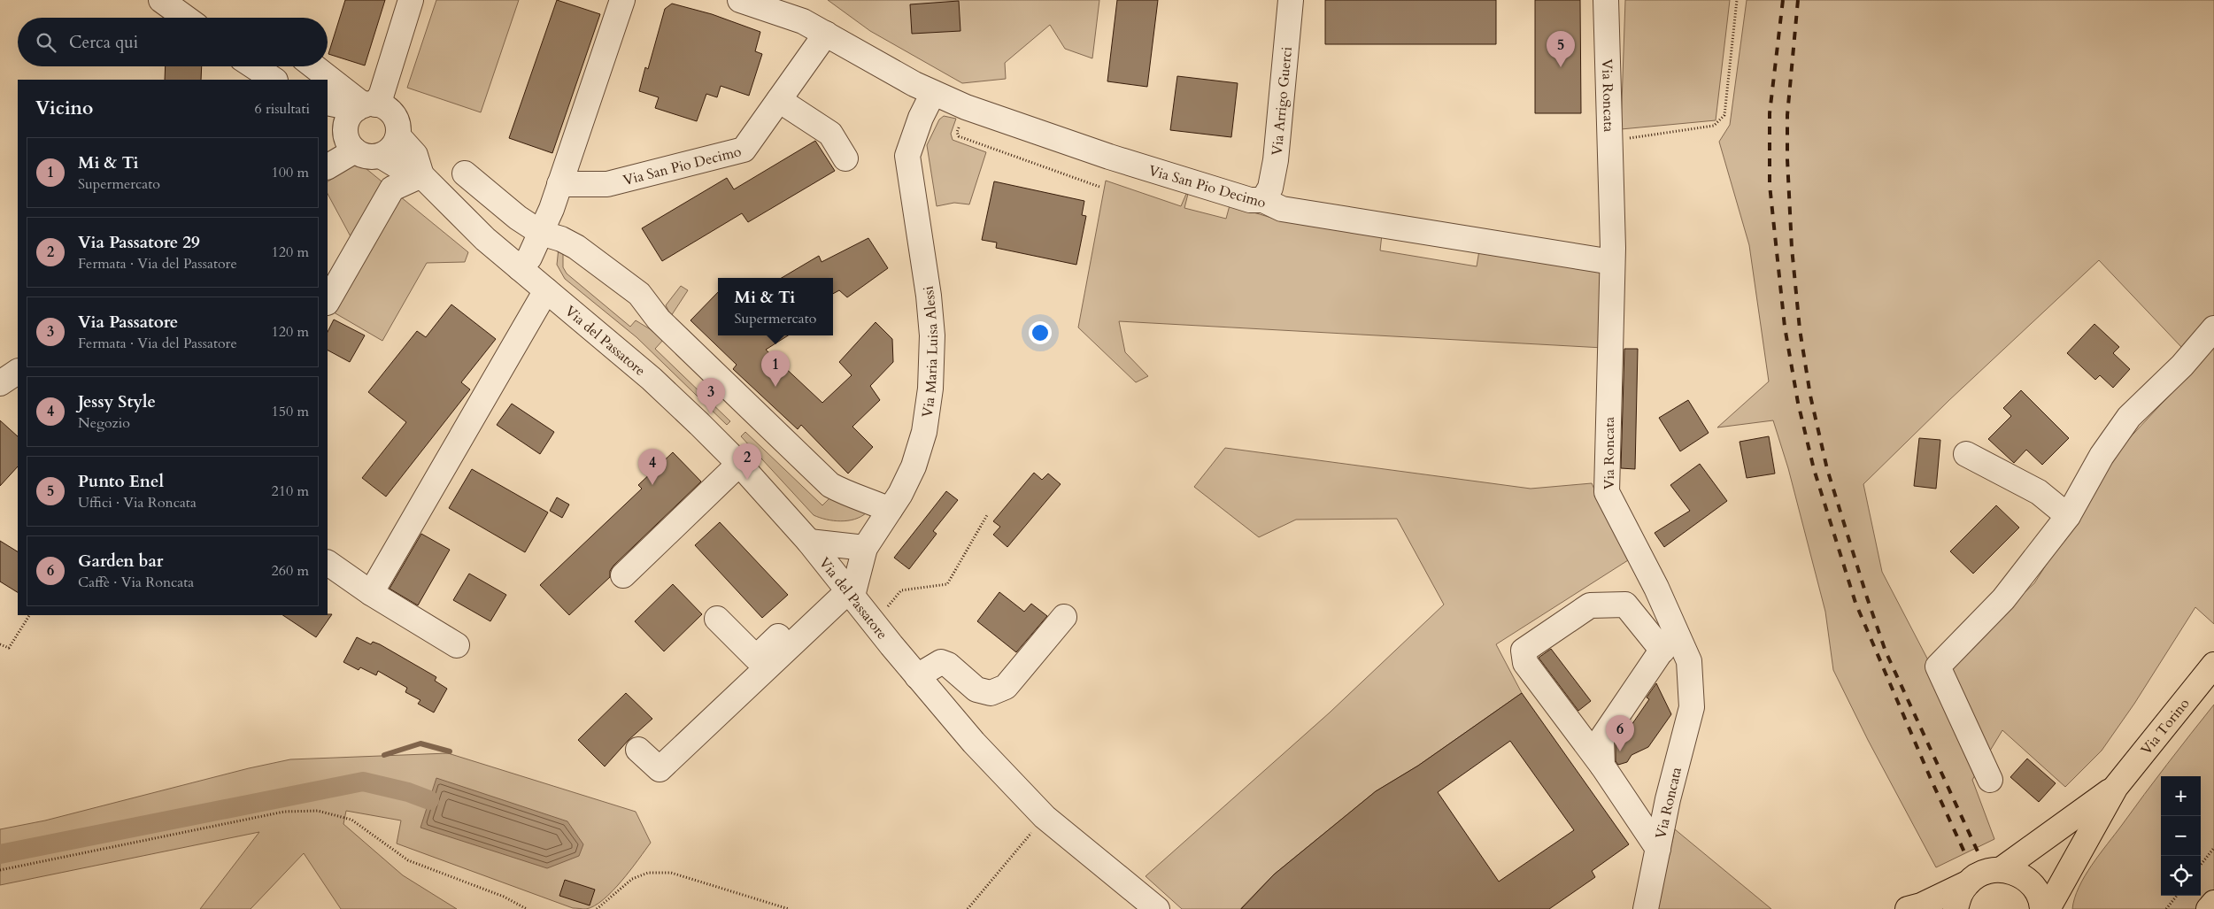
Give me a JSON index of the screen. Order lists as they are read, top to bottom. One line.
{"streets":{"main road":["Via Torino"],"street":["Via Roncata","Via Arrigo Guerci","Via San Pio Decimo","Via del Passatore","Via Maria Luisa Alessi"]},"crossings":[["Via Roncata","Via San Pio Decimo"],["Via Arrigo Guerci","Via San Pio Decimo"],["Via San Pio Decimo","Via Maria Luisa Alessi"],["Via del Passatore","Via Maria Luisa Alessi"]],"page":{"search":"Cerca qui","pins":["5","1","3","2","4","6"],"heading":["Vicino","6 risultati"],"list":[{"mark":"1","name":"Mi & Ti","note":"Supermercato","value":"100 m"},{"mark":"2","name":"Via Passatore 29","note":"Fermata · Via del Passatore","value":"120 m"},{"mark":"3","name":"Via Passatore","note":"Fermata · Via del Passatore","value":"120 m"},{"mark":"4","name":"Jessy Style","note":"Negozio","value":"150 m"},{"mark":"5","name":"Punto Enel","note":"Uffici · Via Roncata","value":"210 m"},{"mark":"6","name":"Garden bar","note":"Caffè · Via Roncata","value":"260 m"}],"popup":["Mi & Ti","Supermercato"],"map_buttons":["+","−"]}}
